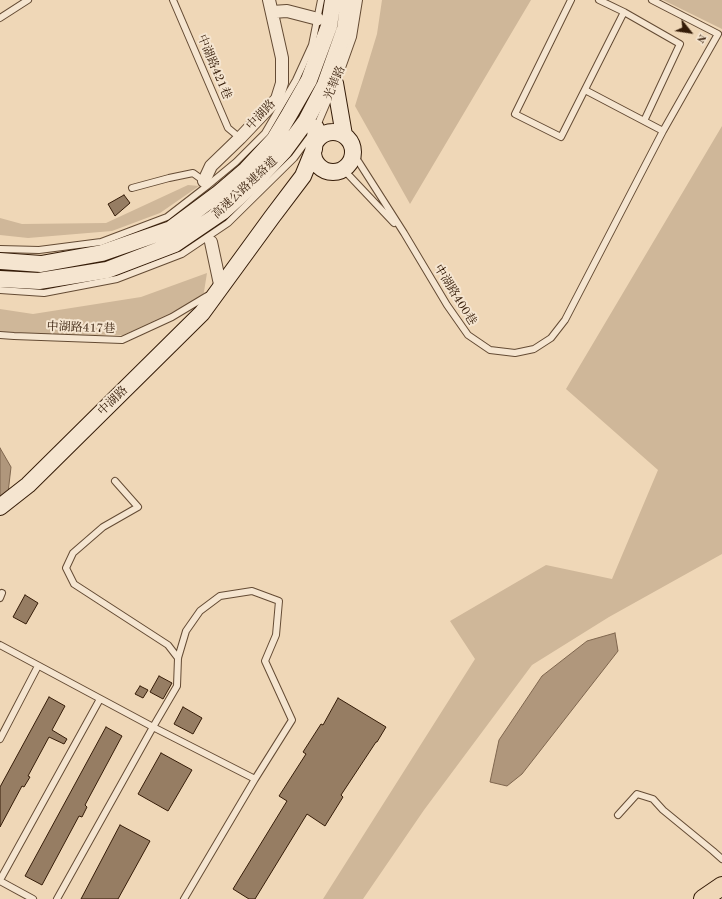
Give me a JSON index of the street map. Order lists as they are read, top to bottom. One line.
{"streets":{"street":["光華路","中湖路","高速公路連絡道"],"lane":["中湖路421巷","中湖路400巷","中湖路417巷"]},"crossings":[["中湖路421巷","中湖路"],["光華路","高速公路連絡道"],["中湖路","中湖路400巷"],["中湖路","中湖路417巷"]],"north":"bottom right"}
